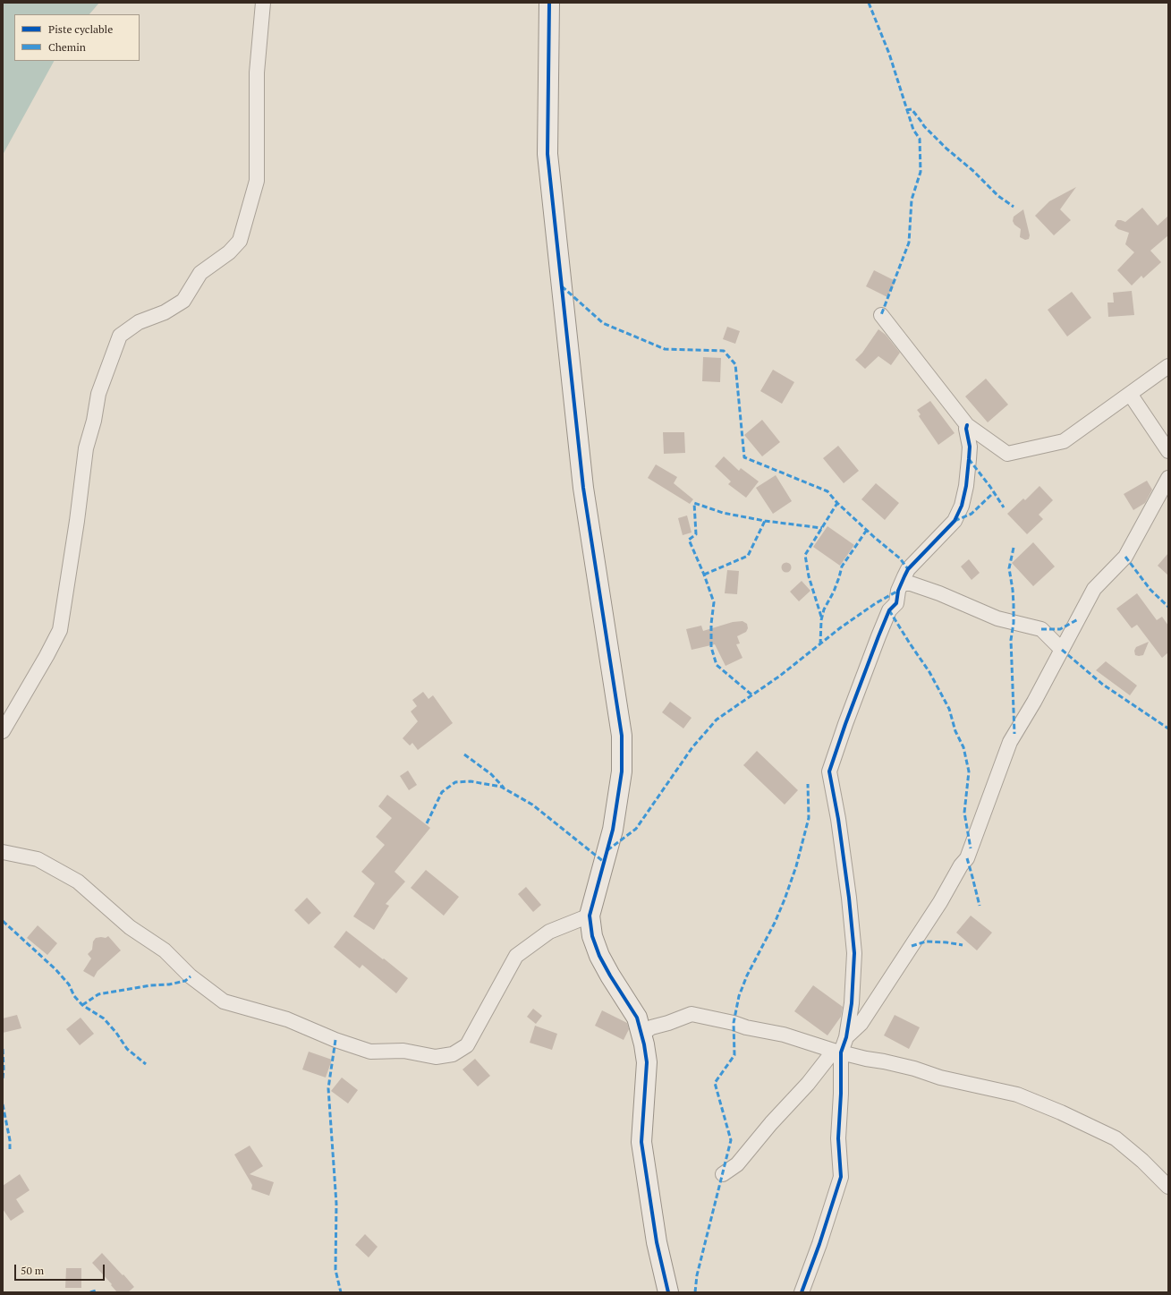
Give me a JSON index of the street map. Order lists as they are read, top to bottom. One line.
{"legend":["Piste cyclable","Chemin"],"scale_bar":"50 m"}
